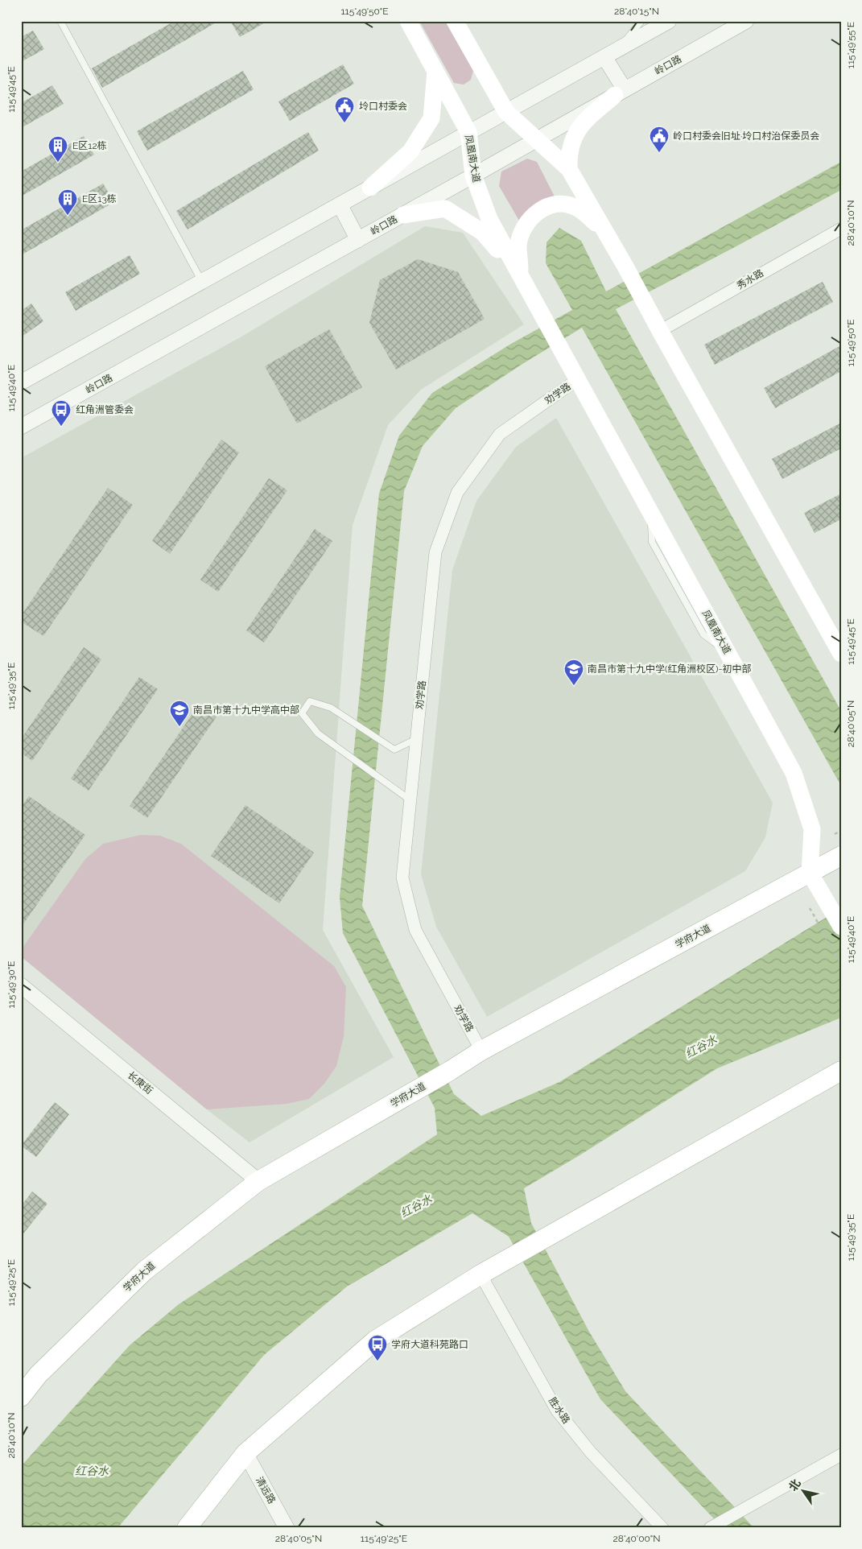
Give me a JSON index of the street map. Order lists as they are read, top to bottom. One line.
{"streets":{"main road":["凤凰南大道","学府大道"],"street":["岭口路","秀水路","劝学路","长庚街","胜水路","清远路"]},"crossings":[["岭口路","凤凰南大道"],["凤凰南大道","劝学路"],["凤凰南大道","学府大道"],["劝学路","学府大道"],["学府大道","长庚街"]],"water":["红谷水"],"places":{"public building":["坽口村委会","岭口村委会旧址·坽口村治保委员会"],"building":["E区12栋","E区13栋"],"bus stop":["红角洲管委会","学府大道科苑路口"],"school or university":["南昌市第十九中学(红角洲校区)-初中部","南昌市第十九中学高中部"]},"north":"top left","coordinates":["115°49'50\"E","28°40'15\"N","115°49'55\"E","115°49'45\"E","28°40'10\"N","115°49'40\"E","115°49'35\"E","28°40'05\"N","115°49'30\"E","115°49'25\"E","28°40'00\"N"]}
